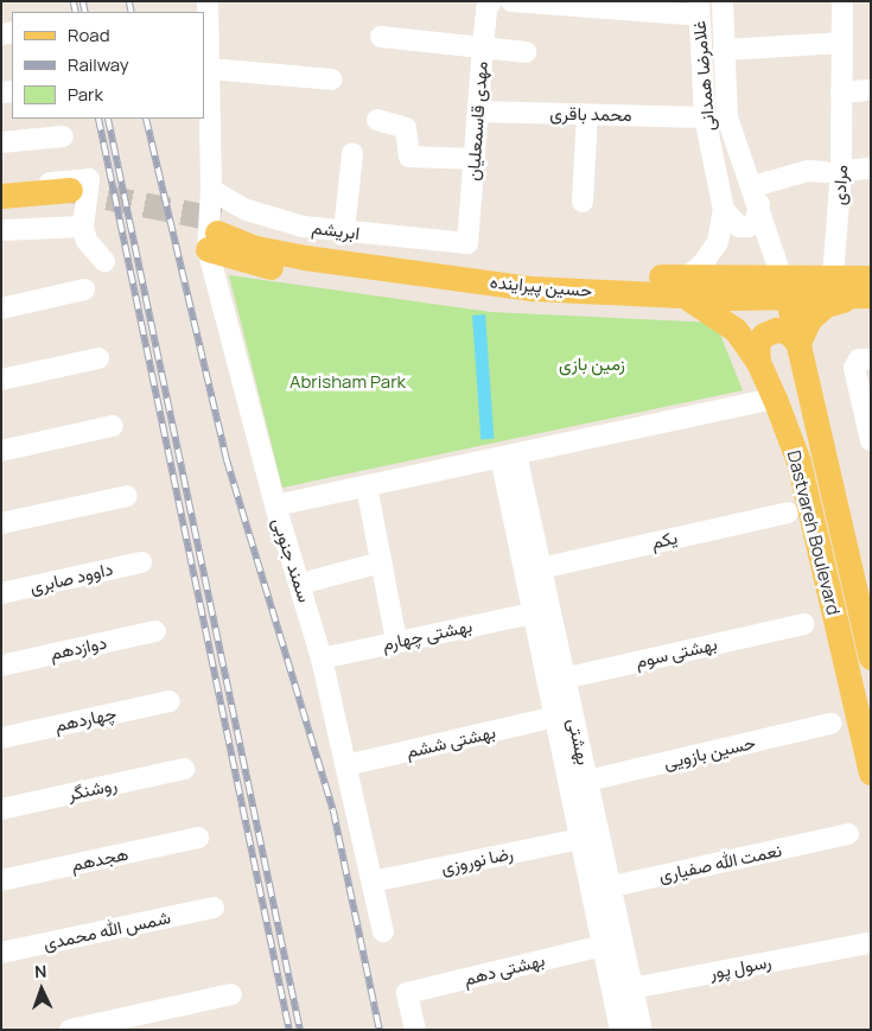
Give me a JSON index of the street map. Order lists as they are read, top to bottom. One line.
{"streets":{"main road":["حسین پیراینده","Dastvareh Boulevard"],"street":["غلامرضا همدانی","محمد باقری","مهدی قاسمعلیان","مرادی","ابریشم","یکم","سمند جنوبی","داوود صابری","بهشتی چهارم","دوازدهم","بهشتی سوم","چهاردهم","بهشتی ششم","بهشتی","حسین بازویی","روشنگر","هجدهم","رضا نوروزی","نعمت الله صفیاری","شمس الله محمدی","رسول پور","بهشتی دهم"]},"crossings":[["غلامرضا همدانی","محمد باقری"],["غلامرضا همدانی","حسین پیراینده"],["غلامرضا همدانی","Dastvareh Boulevard"],["محمد باقری","مهدی قاسمعلیان"],["مهدی قاسمعلیان","ابریشم"],["مرادی","حسین پیراینده"],["ابریشم","سمند جنوبی"],["حسین پیراینده","Dastvareh Boulevard"],["حسین پیراینده","سمند جنوبی"],["یکم","بهشتی"],["سمند جنوبی","بهشتی چهارم"],["سمند جنوبی","بهشتی ششم"],["سمند جنوبی","رضا نوروزی"],["بهشتی سوم","بهشتی"],["بهشتی","حسین بازویی"],["بهشتی","نعمت الله صفیاری"],["بهشتی","رسول پور"]],"parks":["زمین بازی","Abrisham Park"],"legend":["Road","Railway","Park"],"north":"top"}
